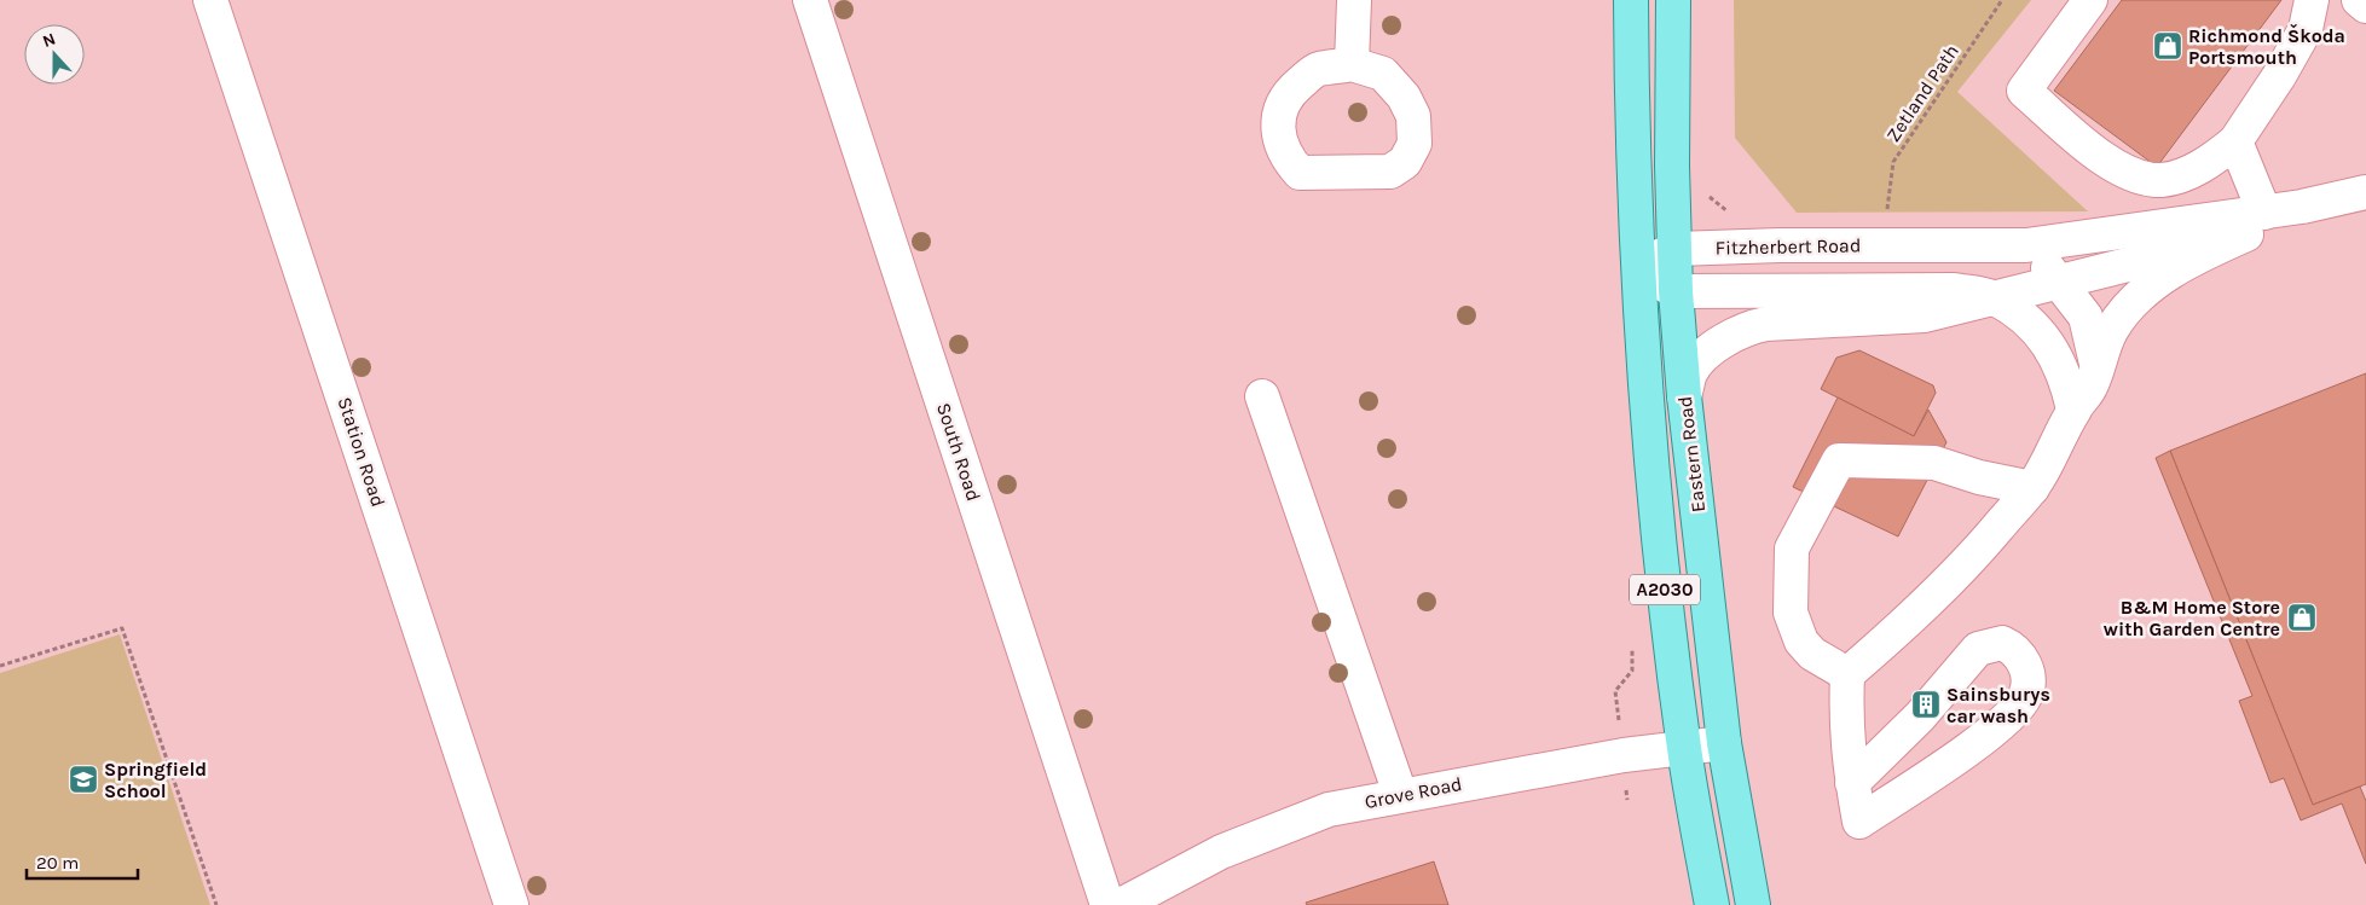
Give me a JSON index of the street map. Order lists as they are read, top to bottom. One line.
{"streets":{"main road":["Eastern Road","A2030"],"street":["Fitzherbert Road","Station Road","South Road","Grove Road"],"path":["Zetland Path"]},"crossings":[["Zetland Path","Fitzherbert Road"],["Fitzherbert Road","Eastern Road"],["Eastern Road","Grove Road"]],"places":{"shop":["Richmond Škoda Portsmouth","B&M Home Store with Garden Centre"],"building":["Sainsburys car wash"],"school or university":["Springfield School"]},"scale_bar":"20 m","north":"top"}
